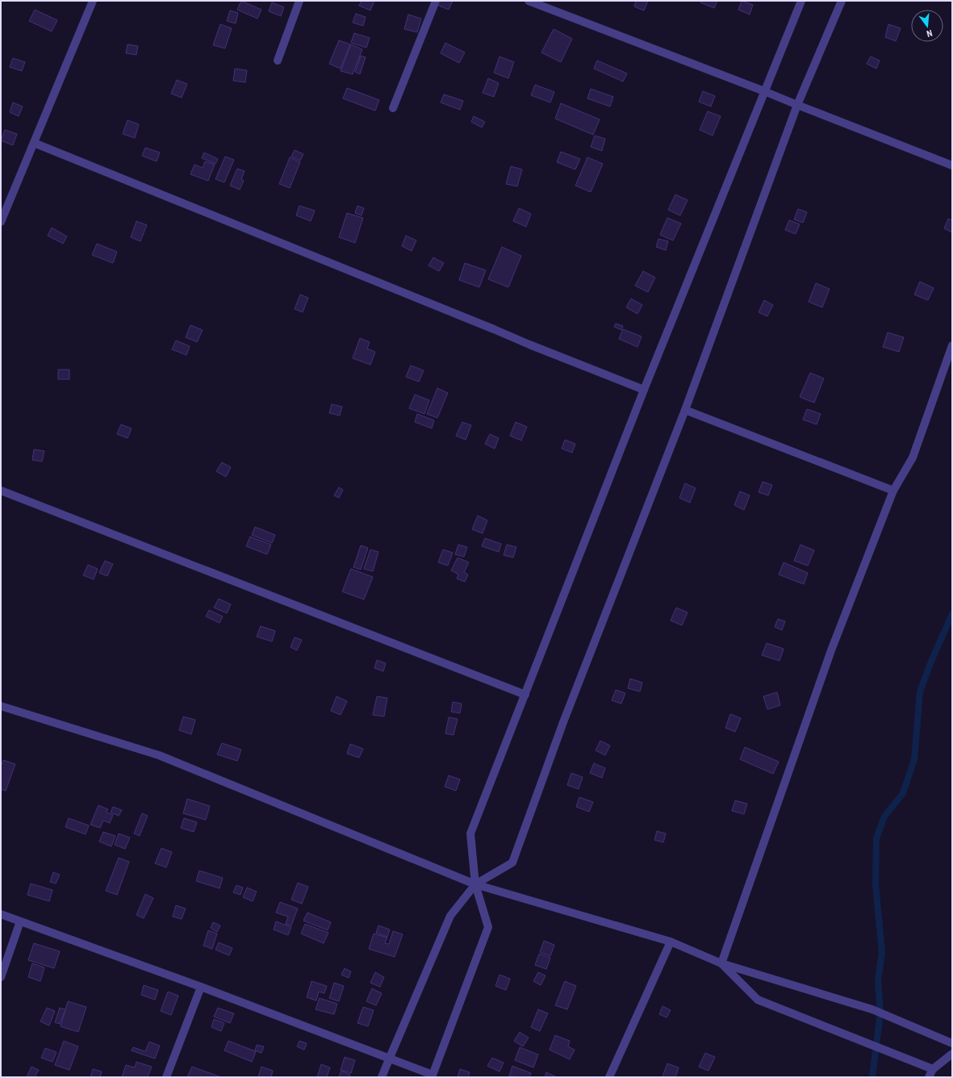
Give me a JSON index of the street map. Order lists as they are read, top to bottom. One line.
{"north":"bottom"}
